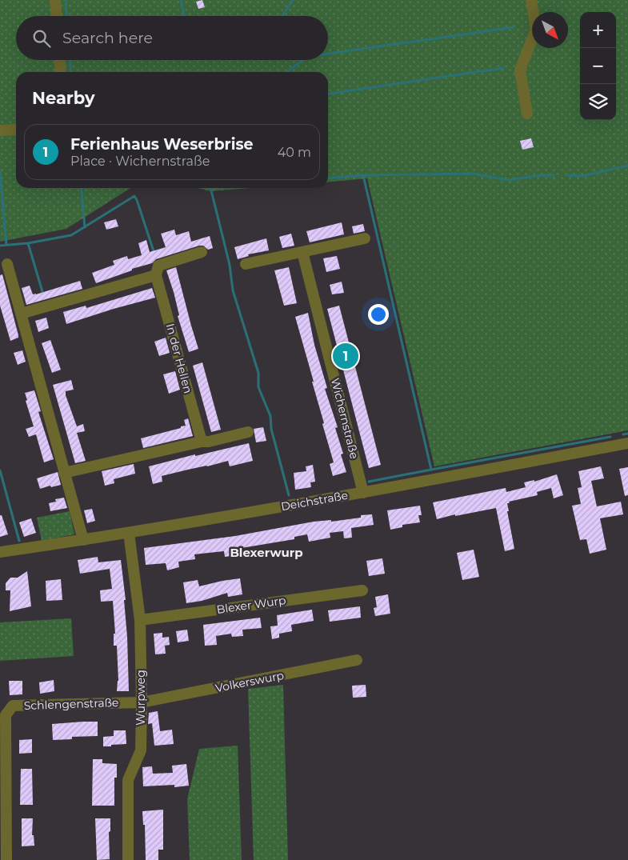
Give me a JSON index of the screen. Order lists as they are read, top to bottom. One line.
{"streets":{"street":["In der Hellen","Wichernstraße","Deichstraße","Blexer Wurp","Volkerswurp","Wurpweg","Schlengenstraße"]},"crossings":[["Wichernstraße","Deichstraße"],["Deichstraße","Wurpweg"],["Blexer Wurp","Wurpweg"],["Volkerswurp","Wurpweg"],["Volkerswurp","Schlengenstraße"],["Wurpweg","Schlengenstraße"]],"districts":["Blexerwurp"],"north":"bottom right","page":{"map_buttons":["+","−"],"search":"Search here","heading":"Nearby","list":[{"mark":"1","name":"Ferienhaus Weserbrise","note":"Place · Wichernstraße","value":"40 m"}],"pins":"1"}}
